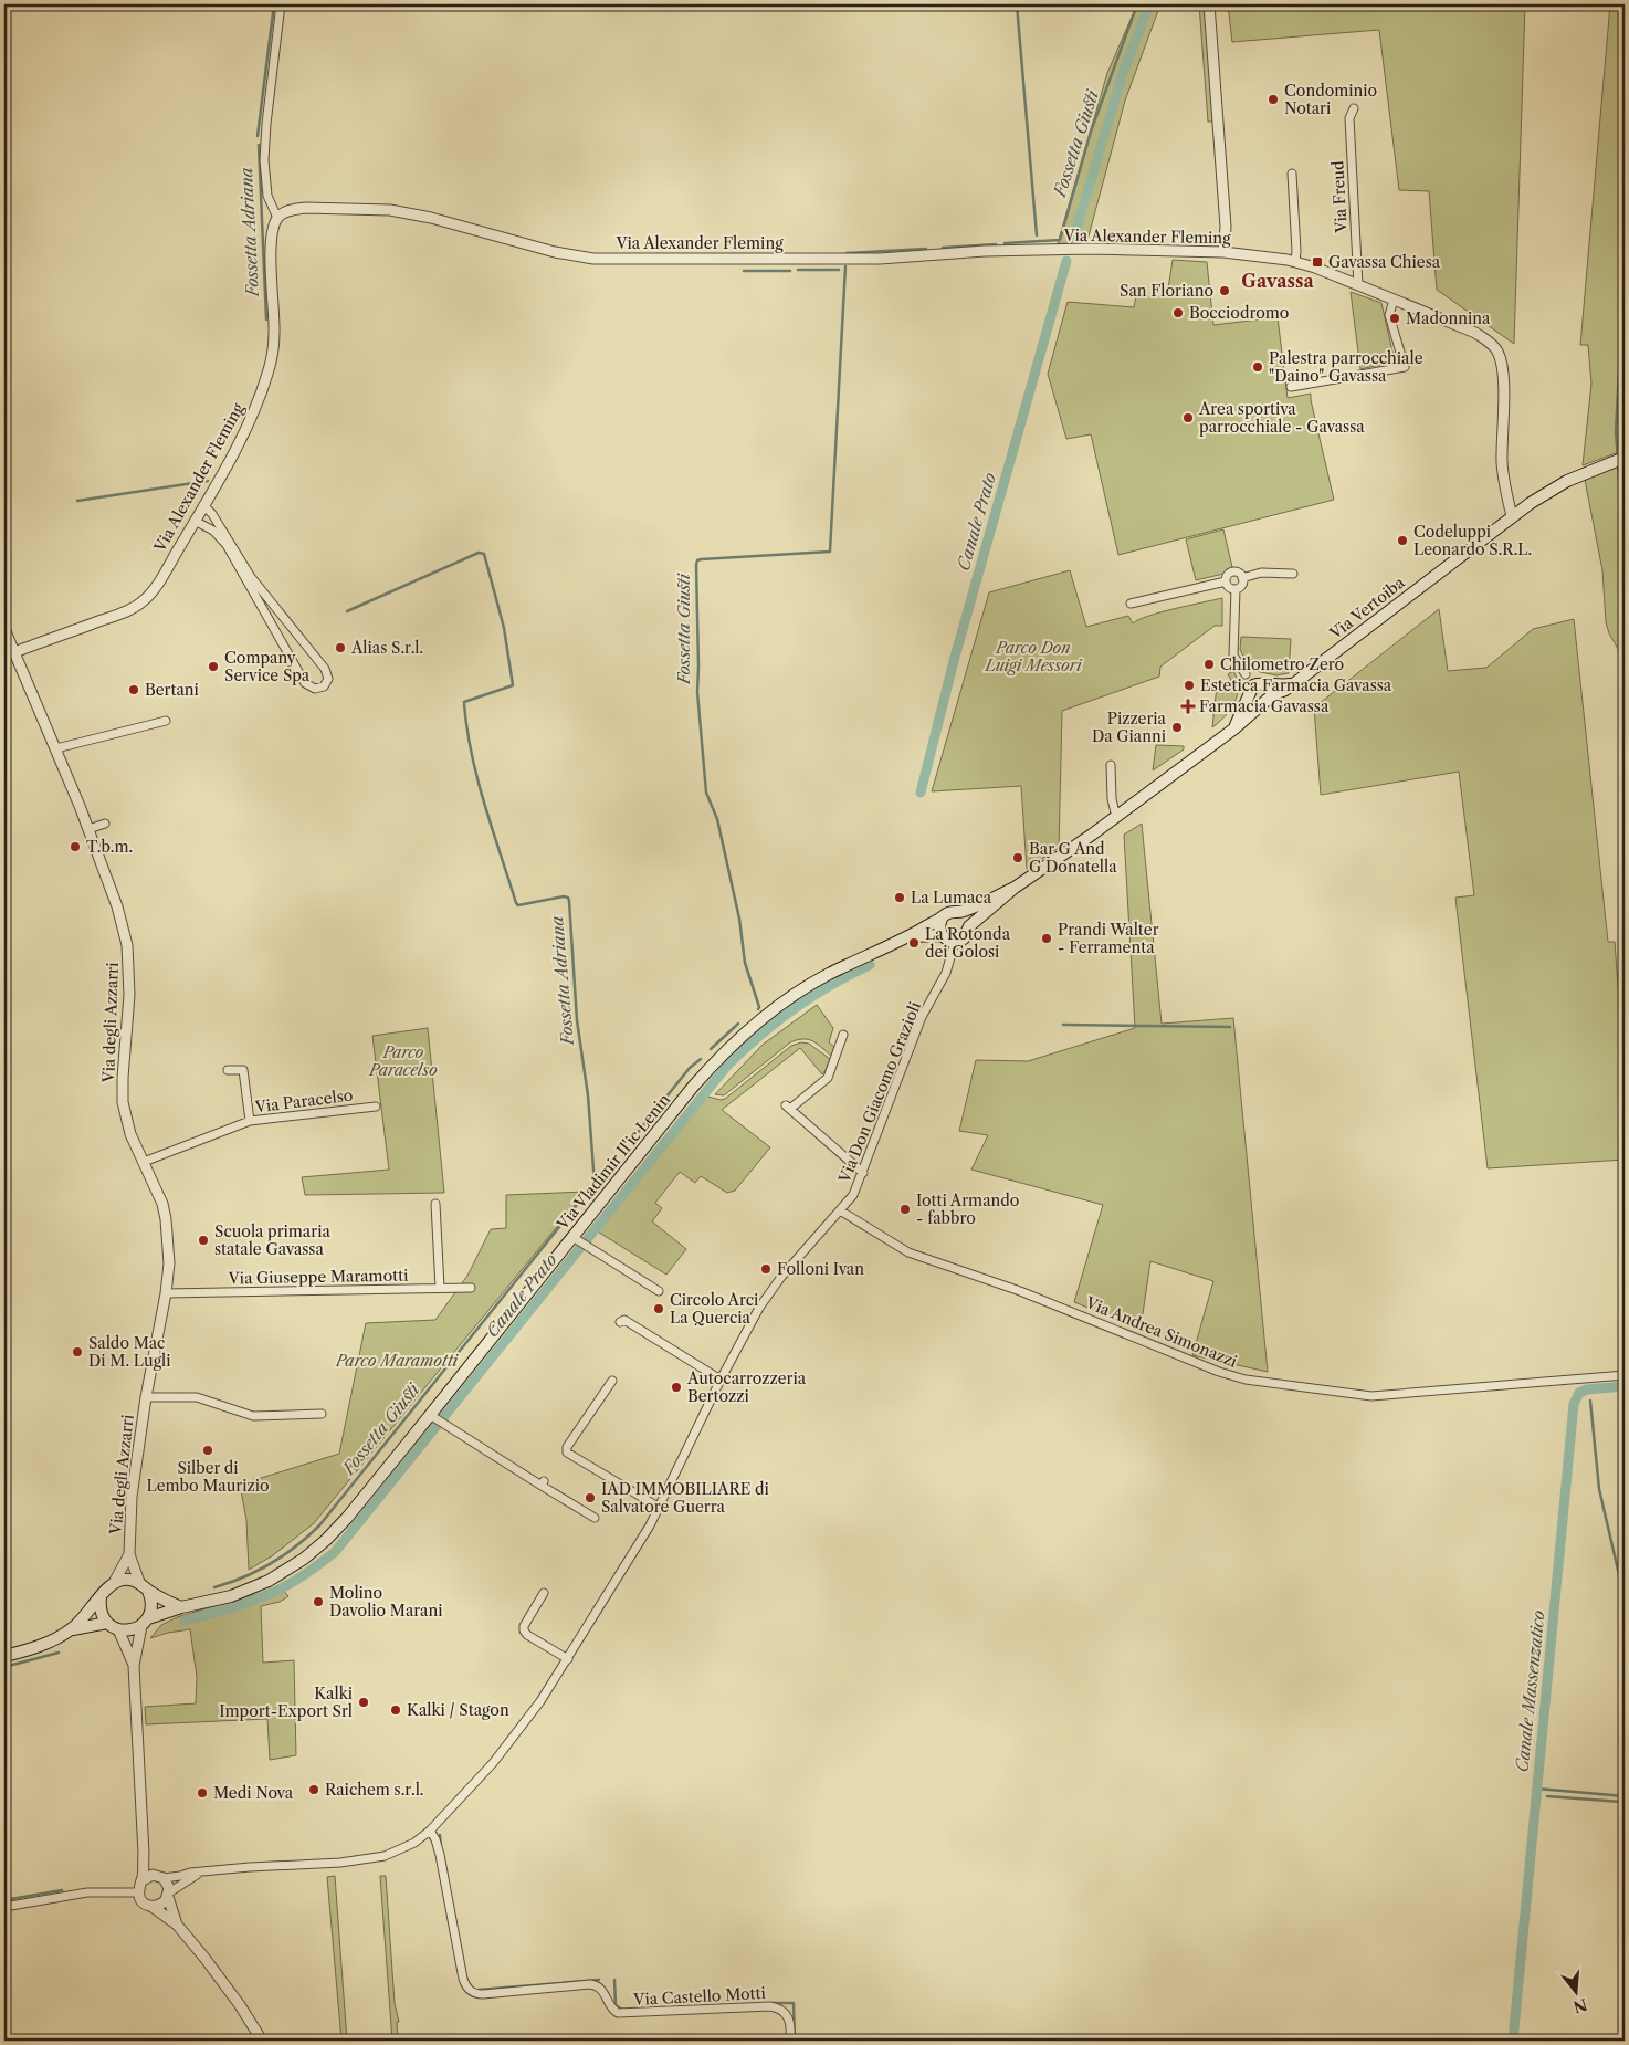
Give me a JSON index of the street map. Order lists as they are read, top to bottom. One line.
{"streets":{"main road":["Via Vertoiba","Via Vladimir Il'ic Lenin"],"street":["Via Freud","Via Alexander Fleming","Via degli Azzarri","Via Don Giacomo Grazioli","Via Paracelso","Via Giuseppe Maramotti","Via Andrea Simonazzi","Via Castello Motti"]},"crossings":[["Via Freud","Via Alexander Fleming"],["Via Alexander Fleming","Via Vertoiba"],["Via Alexander Fleming","Via degli Azzarri"],["Via degli Azzarri","Via Paracelso"],["Via degli Azzarri","Via Vladimir Il'ic Lenin"],["Via degli Azzarri","Via Giuseppe Maramotti"],["Via Don Giacomo Grazioli","Via Vladimir Il'ic Lenin"],["Via Don Giacomo Grazioli","Via Andrea Simonazzi"],["Via Don Giacomo Grazioli","Via Castello Motti"]],"districts":["Gavassa"],"water":["Fossetta Giusti","Fossetta Adriana","Canale Prato","Canale Massenzatico"],"parks":["Parco Don Luigi Messori","Parco Paracelso","Parco Maramotti"],"places":{"other":["Condominio Notari","San Floriano","Bocciodromo","Madonnina","Palestra parrocchiale \"Daino\" Gavassa","Area sportiva parrocchiale - Gavassa","Codeluppi Leonardo S.R.L.","Alias S.r.l.","Chilometro Zero","Company Service Spa","Estetica Farmacia Gavassa","Bertani","Pizzeria Da Gianni","T.b.m.","Bar G And G Donatella","La Lumaca","Prandi Walter - Ferramenta","La Rotonda dei Golosi","Iotti Armando - fabbro","Scuola primaria statale Gavassa","Folloni Ivan","Circolo Arci La Quercia","Saldo Mac Di M. Lugli","Autocarrozzeria Bertozzi","Silber di Lembo Maurizio","IAD IMMOBILIARE di Salvatore Guerra","Molino Davolio Marani","Kalki Import-Export Srl","Kalki / Stagon","Raichem s.r.l.","Medi Nova"],"transit":["Gavassa Chiesa"],"health":["Farmacia Gavassa"]},"north":"bottom"}
